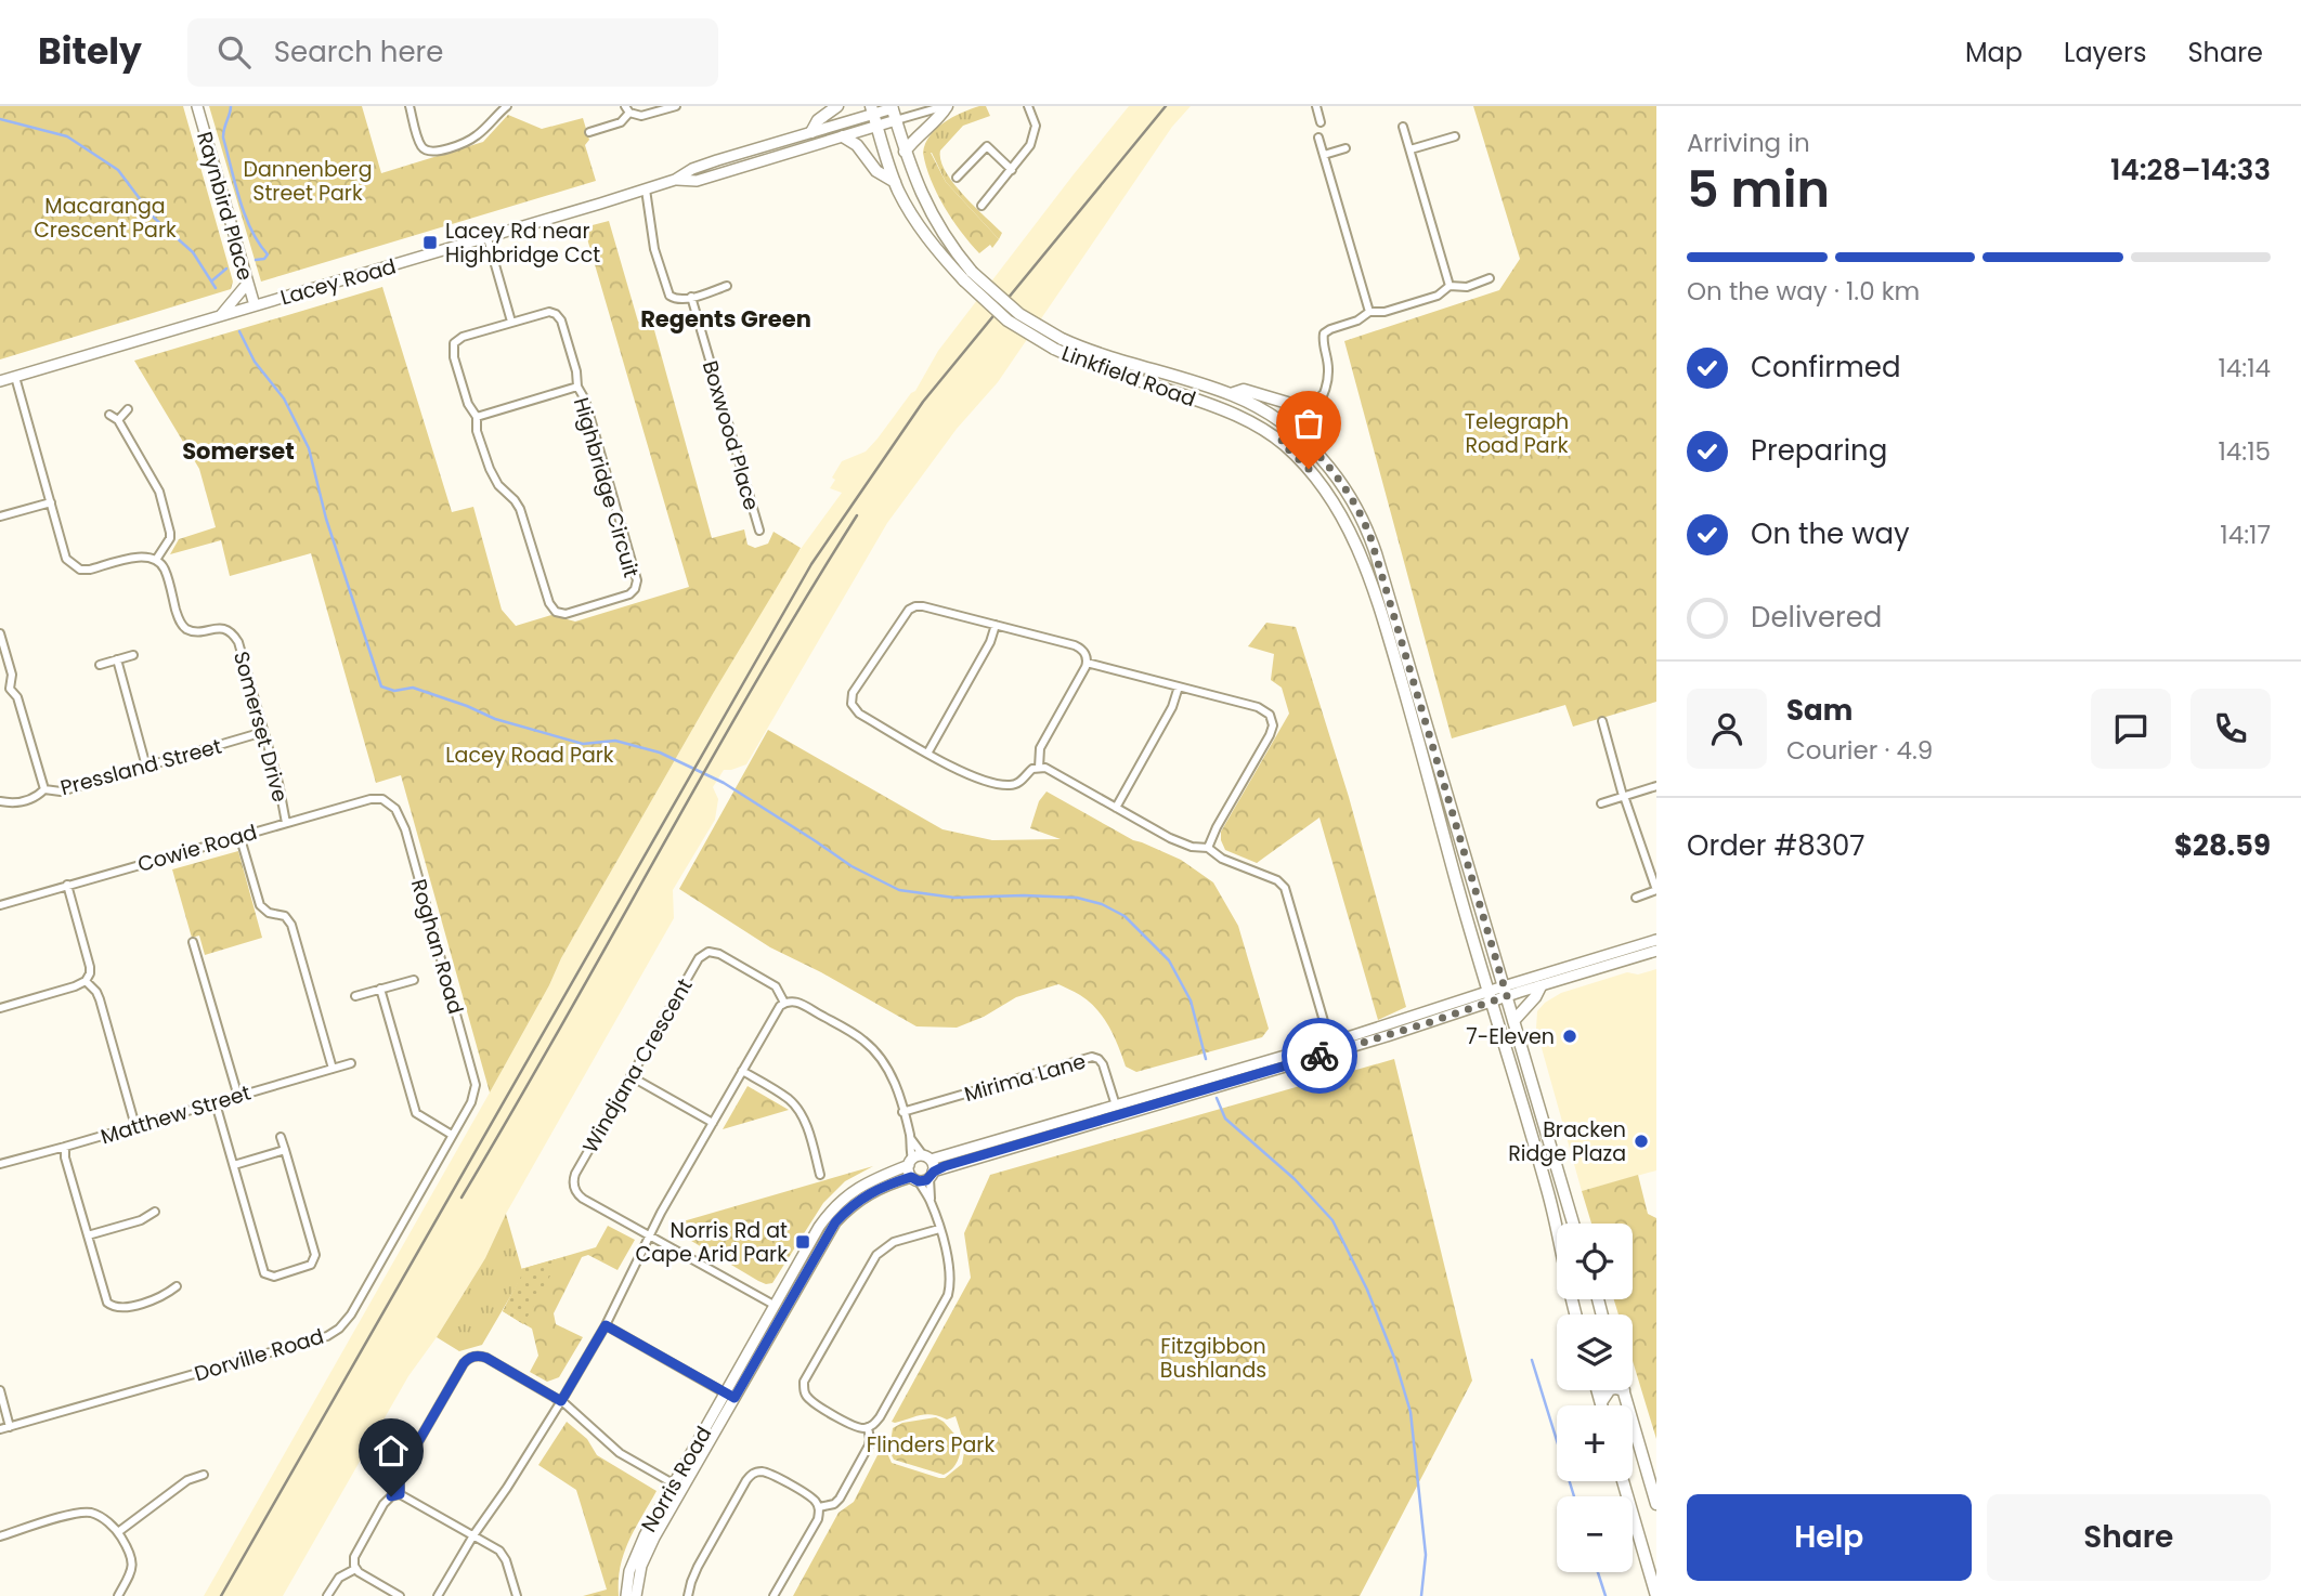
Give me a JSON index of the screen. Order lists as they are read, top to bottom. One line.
{"streets":{"main road":["Raynbird Place","Lacey Road","Linkfield Road","Norris Road"],"street":["Boxwood Place","Highbridge Circuit","Somerset Drive","Pressland Street","Cowie Road","Roghan Road","Windjana Crescent","Mirima Lane","Matthew Street","Dorville Road"]},"crossings":[["Raynbird Place","Lacey Road"],["Lacey Road","Linkfield Road"],["Linkfield Road","Norris Road"],["Somerset Drive","Pressland Street"],["Somerset Drive","Cowie Road"],["Cowie Road","Roghan Road"],["Roghan Road","Dorville Road"],["Mirima Lane","Norris Road"]],"districts":["Regents Green","Somerset"],"parks":["Dannenberg Street Park","Macaranga Crescent Park","Telegraph Road Park","Lacey Road Park","Fitzgibbon Bushlands","Flinders Park"],"places":{"transit":["Lacey Rd near Highbridge Cct","Norris Rd at Cape Arid Park"],"other":["7-Eleven","Bracken Ridge Plaza"]},"page":{"header":"Bitely","search":"Search here","nav":["Map","Layers","Share"],"heading":["5 min","Arriving in","14:28–14:33"],"panel":["Sam","Courier · 4.9","Order #8307","$28.59"],"bar":"On the way · 1.0 km","list":[["Confirmed","14:14"],["Preparing","14:15"],["On the way","14:17"],"Delivered"],"map_buttons":["+","−"],"buttons":["Help","Share"]}}
